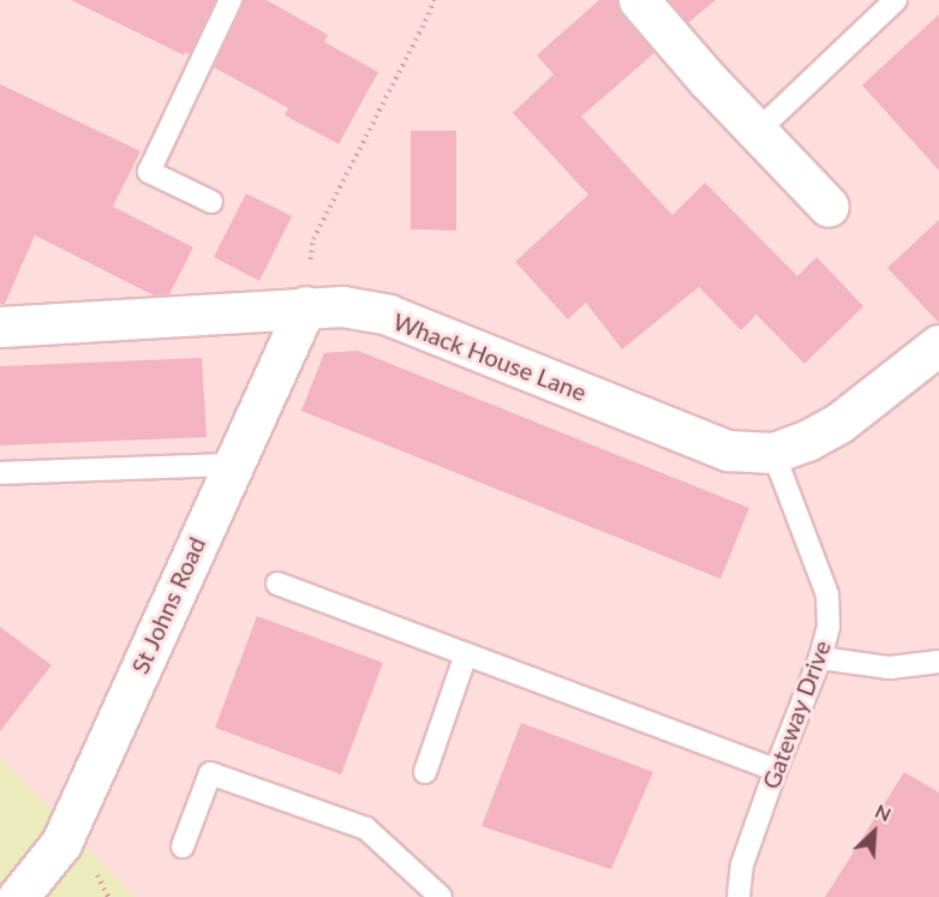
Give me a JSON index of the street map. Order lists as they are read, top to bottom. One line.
{"streets":{"street":["Whack House Lane","St Johns Road"],"lane":["Gateway Drive"]},"crossings":[["Whack House Lane","St Johns Road"],["Whack House Lane","Gateway Drive"]],"north":"top right"}
